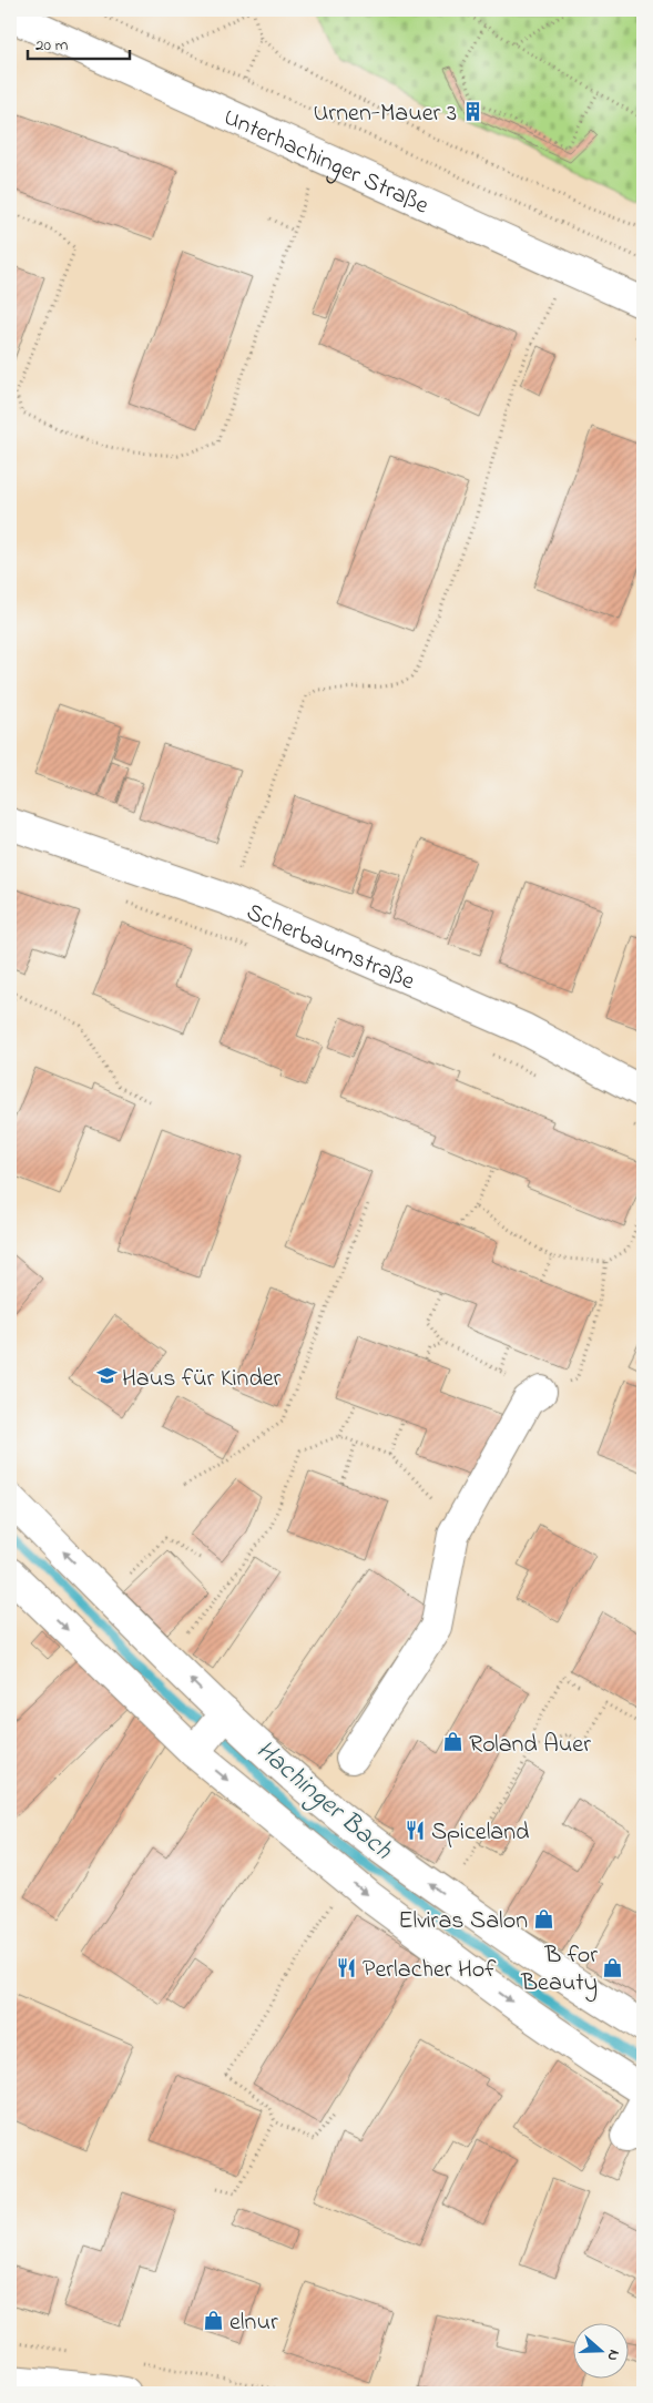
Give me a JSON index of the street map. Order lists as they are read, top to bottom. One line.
{"streets":{"street":["Unterhachinger Straße","Scherbaumstraße"]},"water":["Hachinger Bach"],"places":{"building":["Urnen-Mauer 3"],"school or university":["Haus für Kinder"],"shop":["Roland Auer","Elviras Salon","B for Beauty","elnur"],"restaurant":["Spiceland","Perlacher Hof"]},"scale_bar":"20 m","north":"right"}
